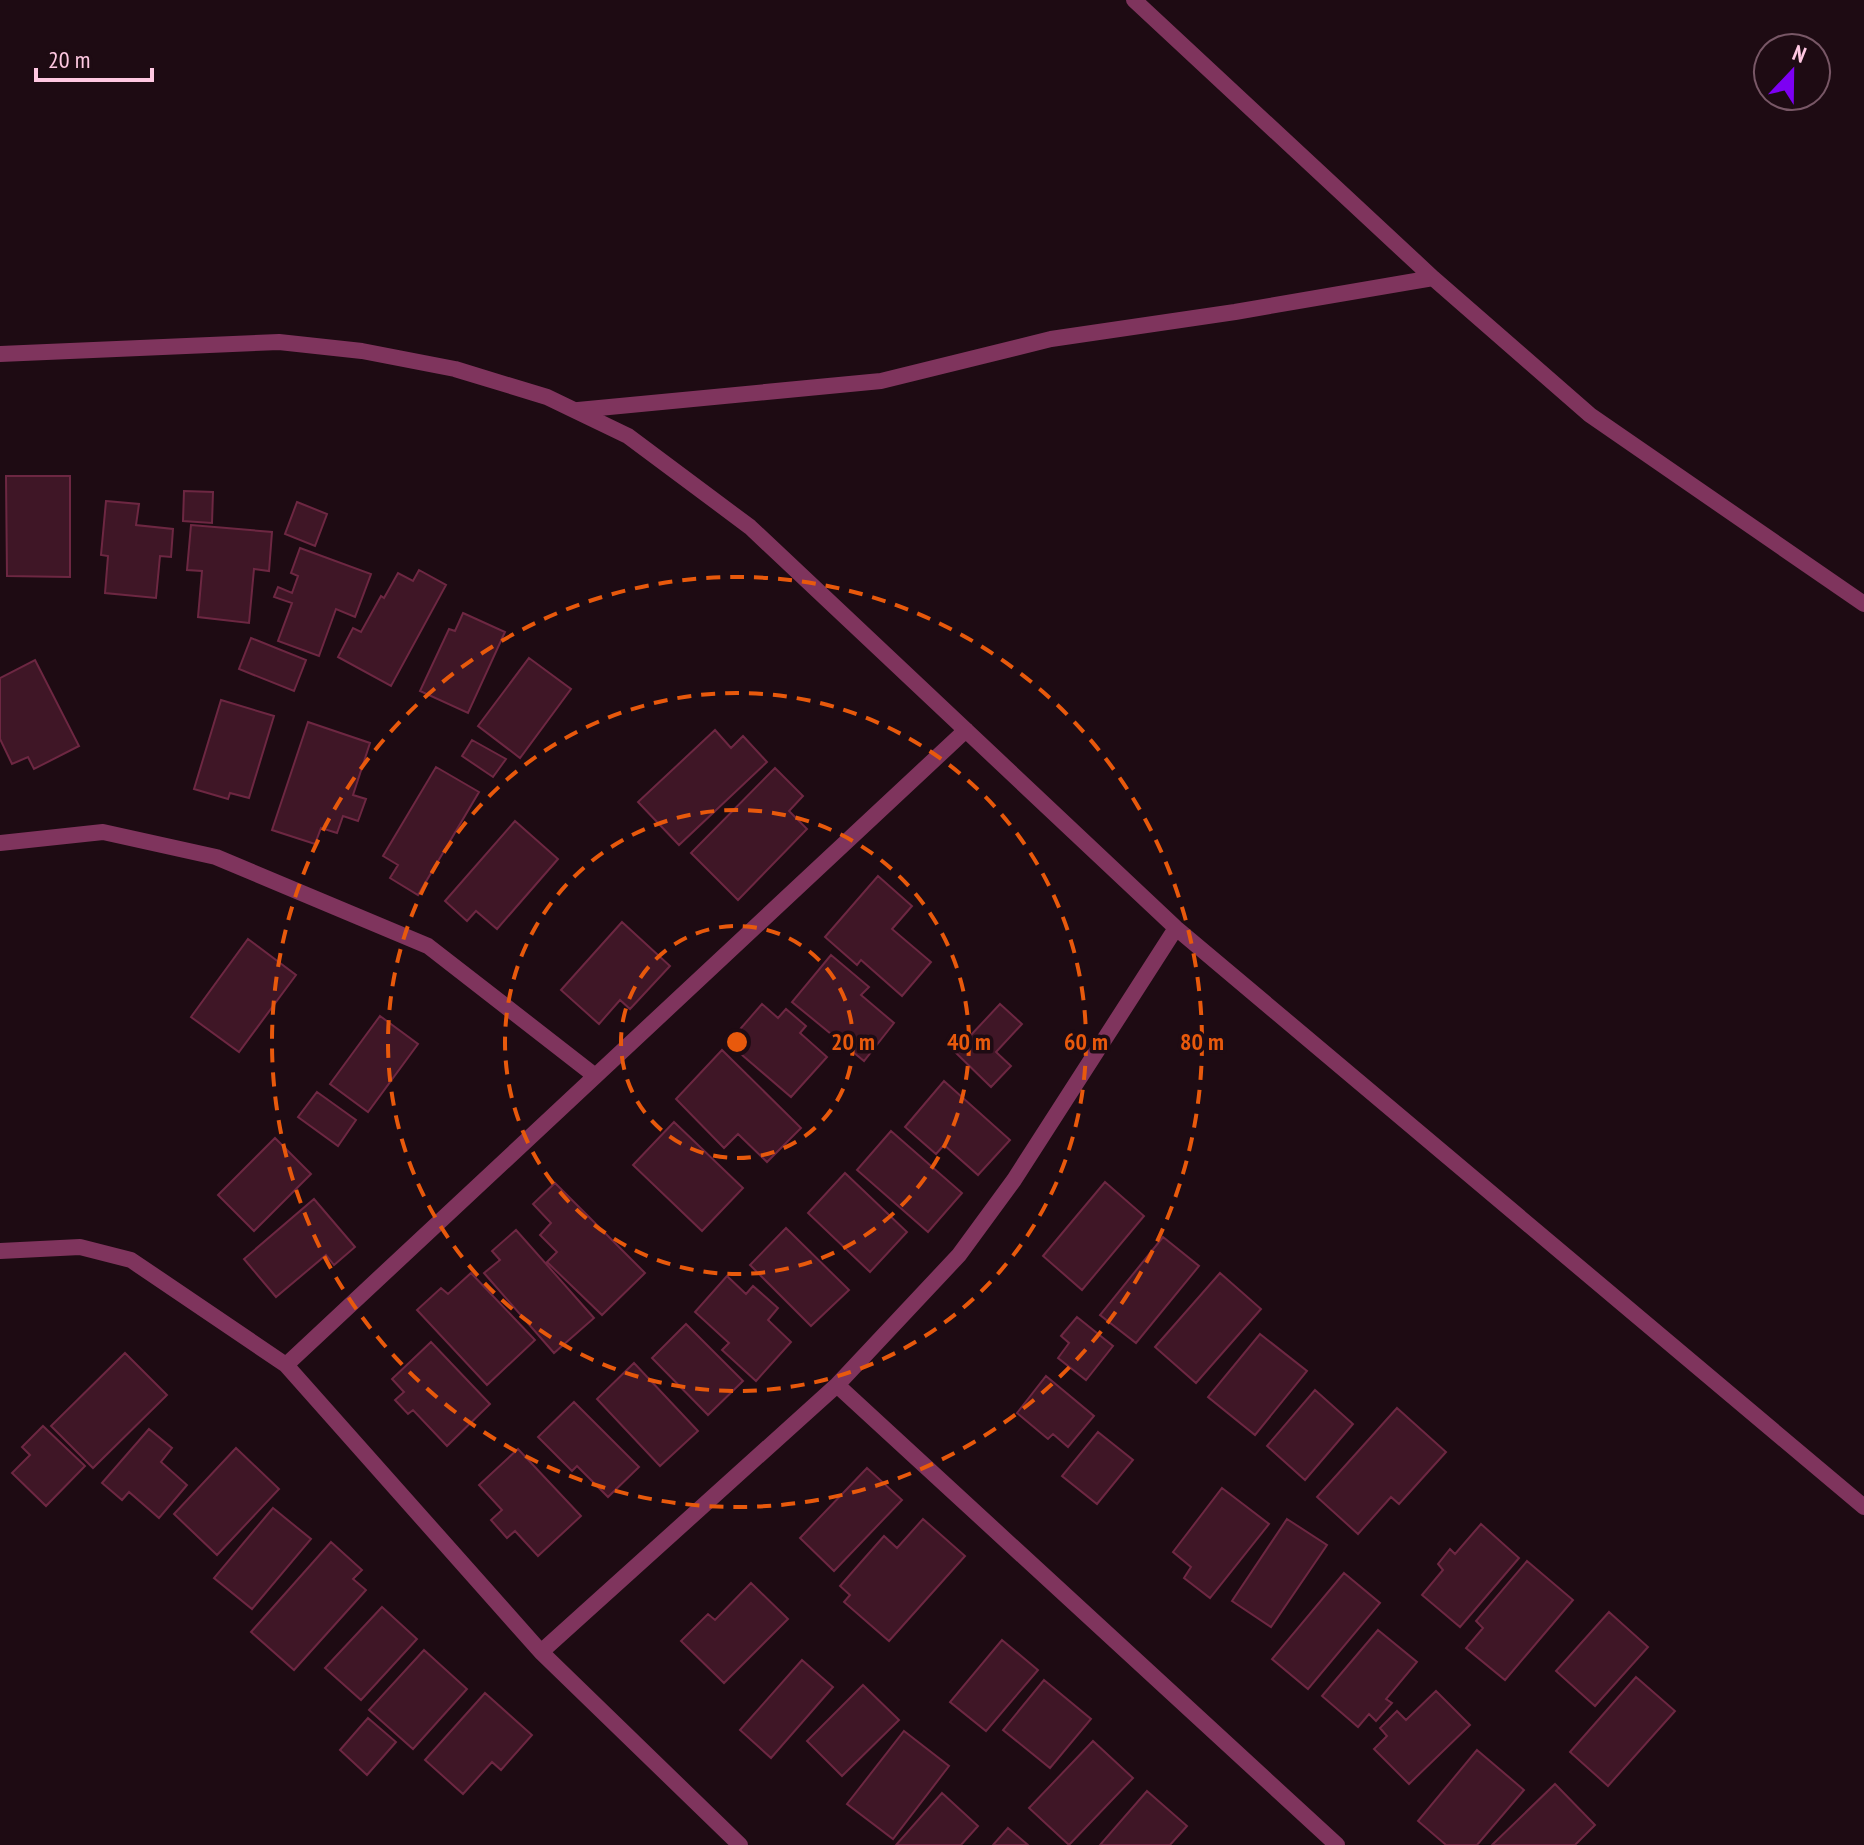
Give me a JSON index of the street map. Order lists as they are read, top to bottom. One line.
{"scale_bar":"20 m","north":"top","rings":["20 m","40 m","60 m","80 m"]}
